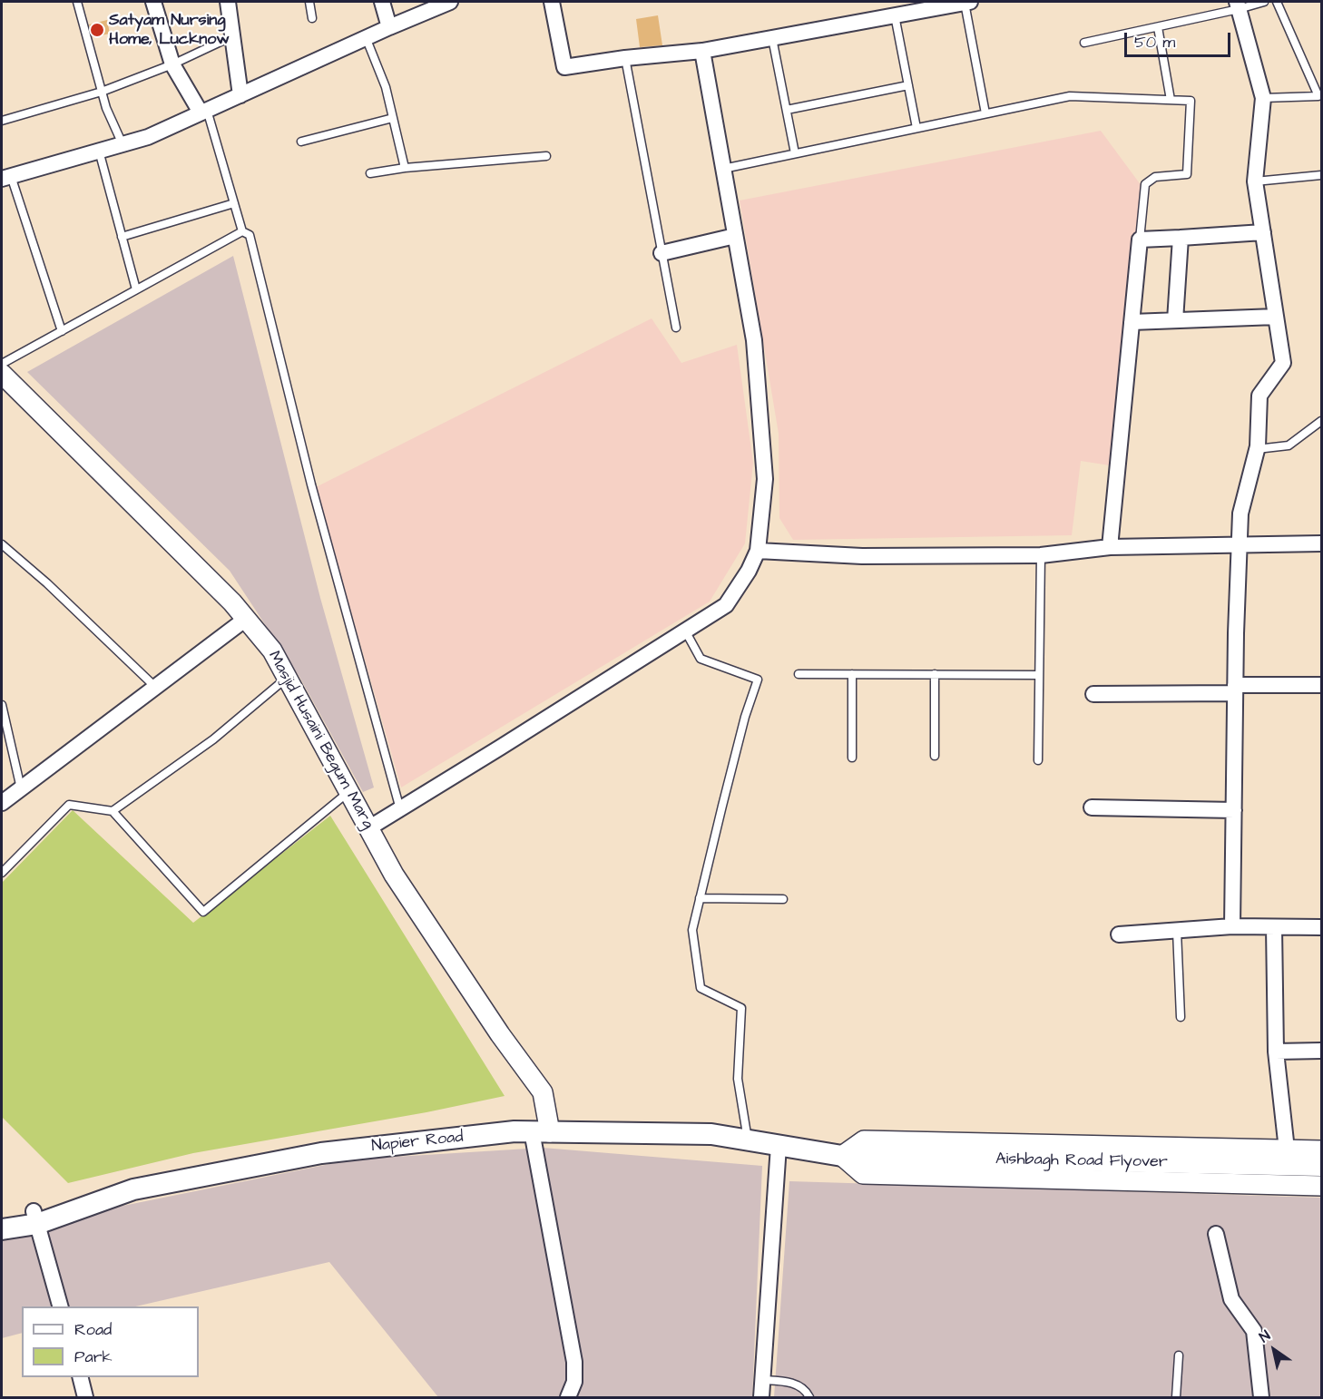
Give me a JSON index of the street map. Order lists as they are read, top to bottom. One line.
{"streets":{"main road":["Napier Road","Aishbagh Road Flyover"],"street":["Masjid Husaini Begum Marg"]},"crossings":[["Masjid Husaini Begum Marg","Napier Road"],["Napier Road","Aishbagh Road Flyover"]],"places":["Satyam Nursing Home, Lucknow"],"legend":["Road","Park"],"scale_bar":"50 m","north":"top left"}
